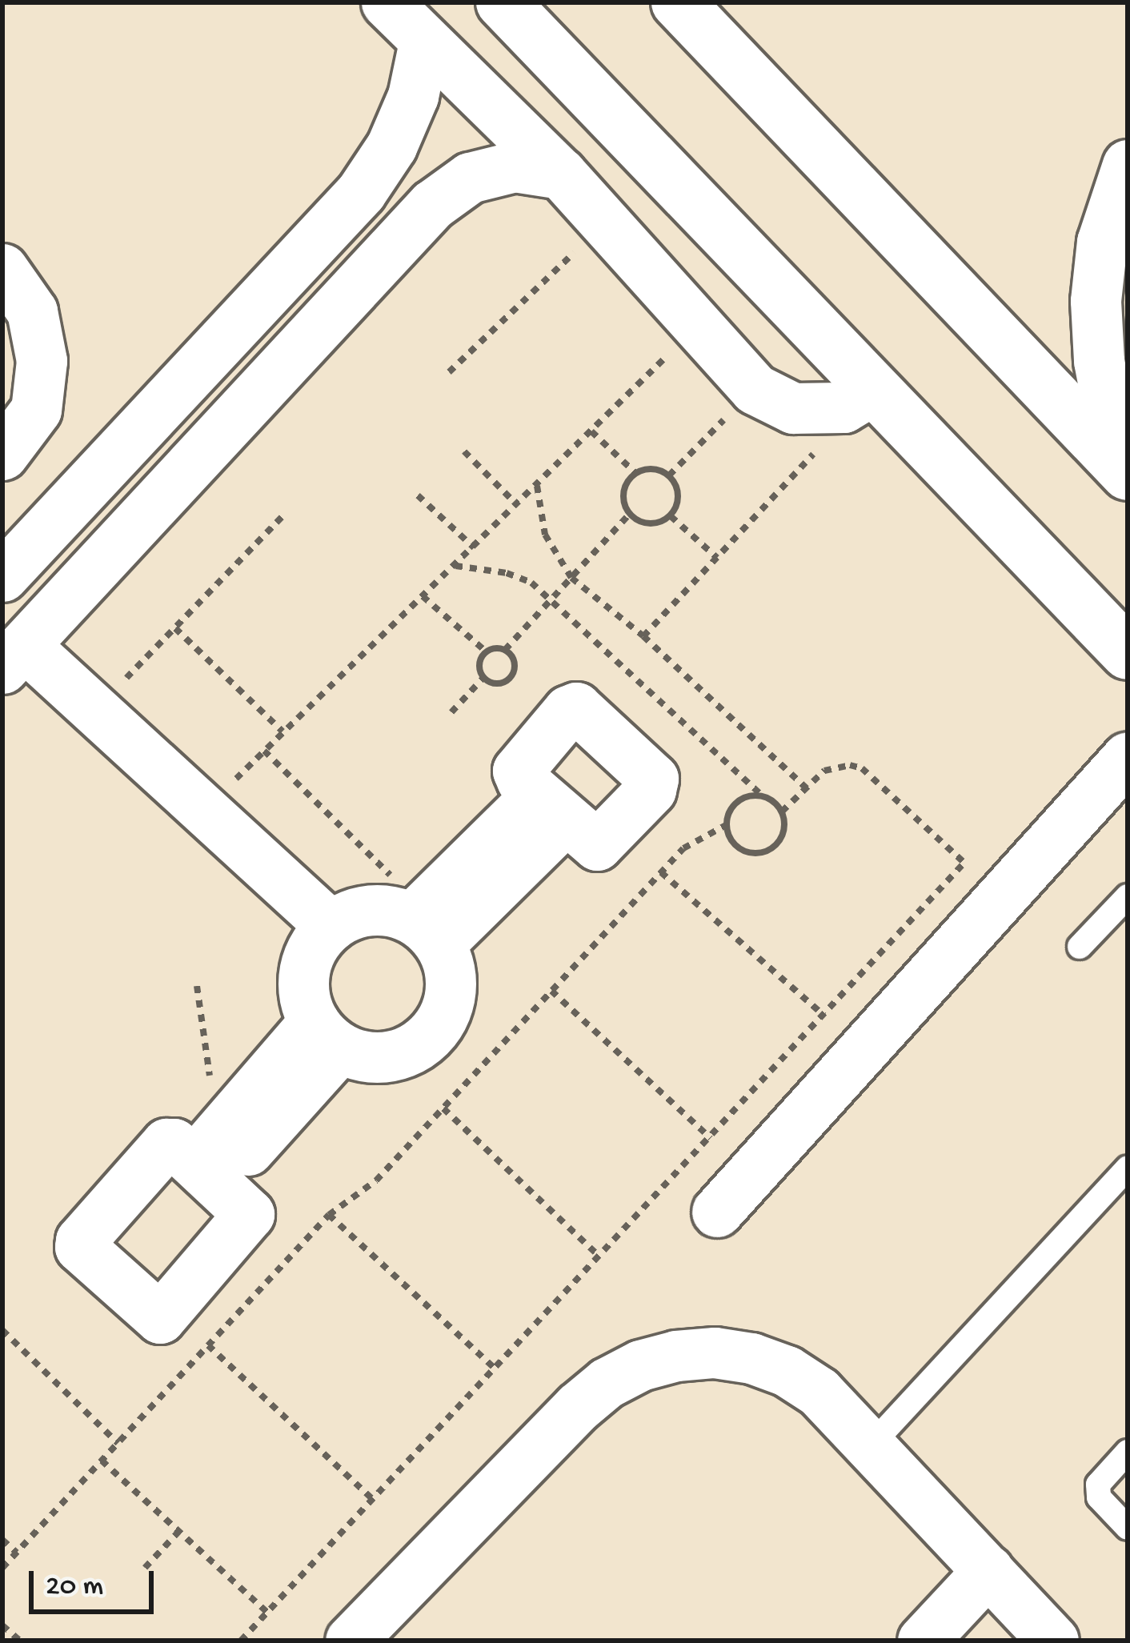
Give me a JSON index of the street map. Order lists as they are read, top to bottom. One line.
{"scale_bar":"20 m"}
